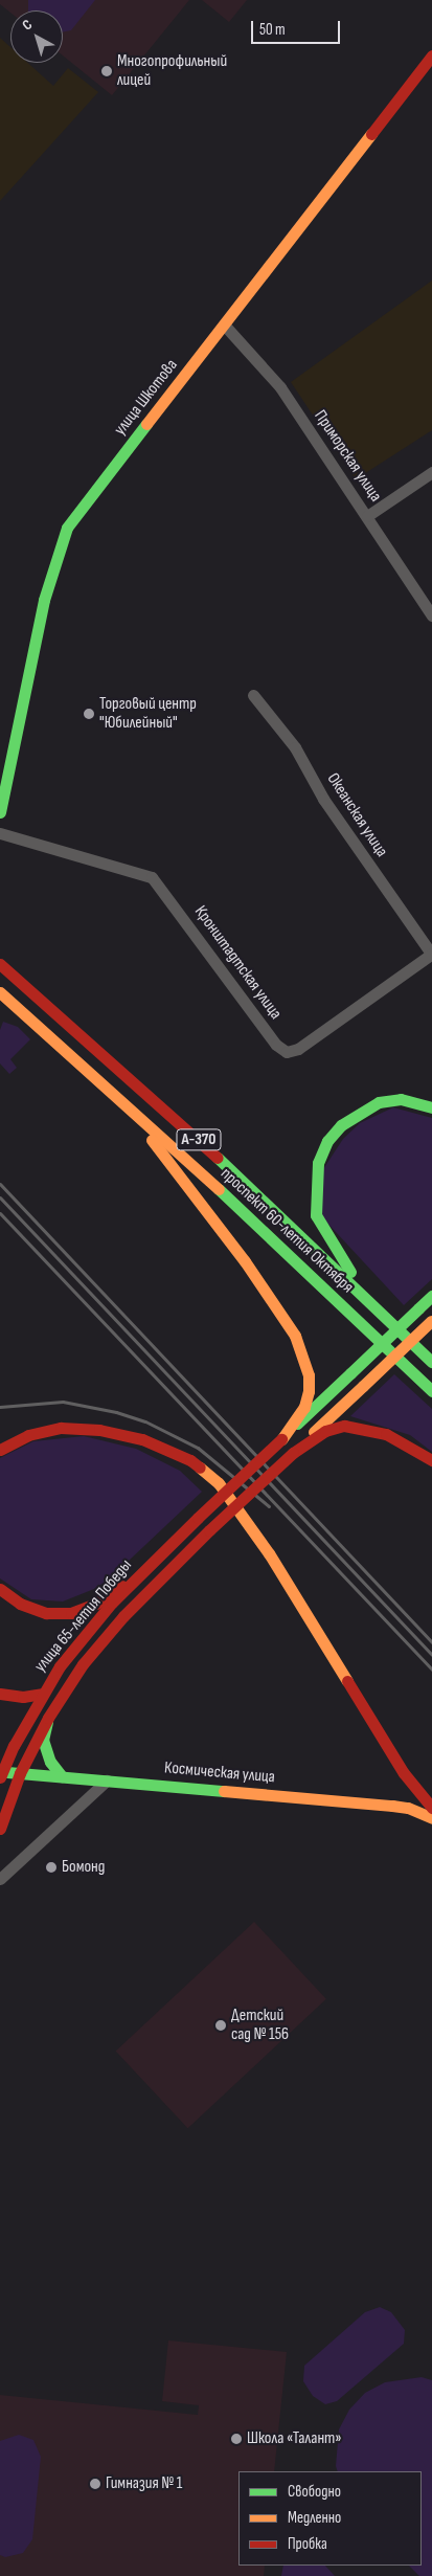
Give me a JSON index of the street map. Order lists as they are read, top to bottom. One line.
{"streets":{"main road":["улица Шкотова","А-370","проспект 60-летия Октября","улица 65-летия Победы","Космическая улица"],"street":["Приморская улица","Океанская улица","Кронштадтская улица"]},"crossings":[["улица Шкотова","Приморская улица"],["Океанская улица","Кронштадтская улица"],["улица 65-летия Победы","Космическая улица"]],"places":["Многопрофильный лицей","Торговый центр \"Юбилейный\"","Бомонд","Детский сад № 156","Школа «Талант»","Гимназия № 1"],"legend":["Свободно","Медленно","Пробка"],"scale_bar":"50 m","north":"top left"}
